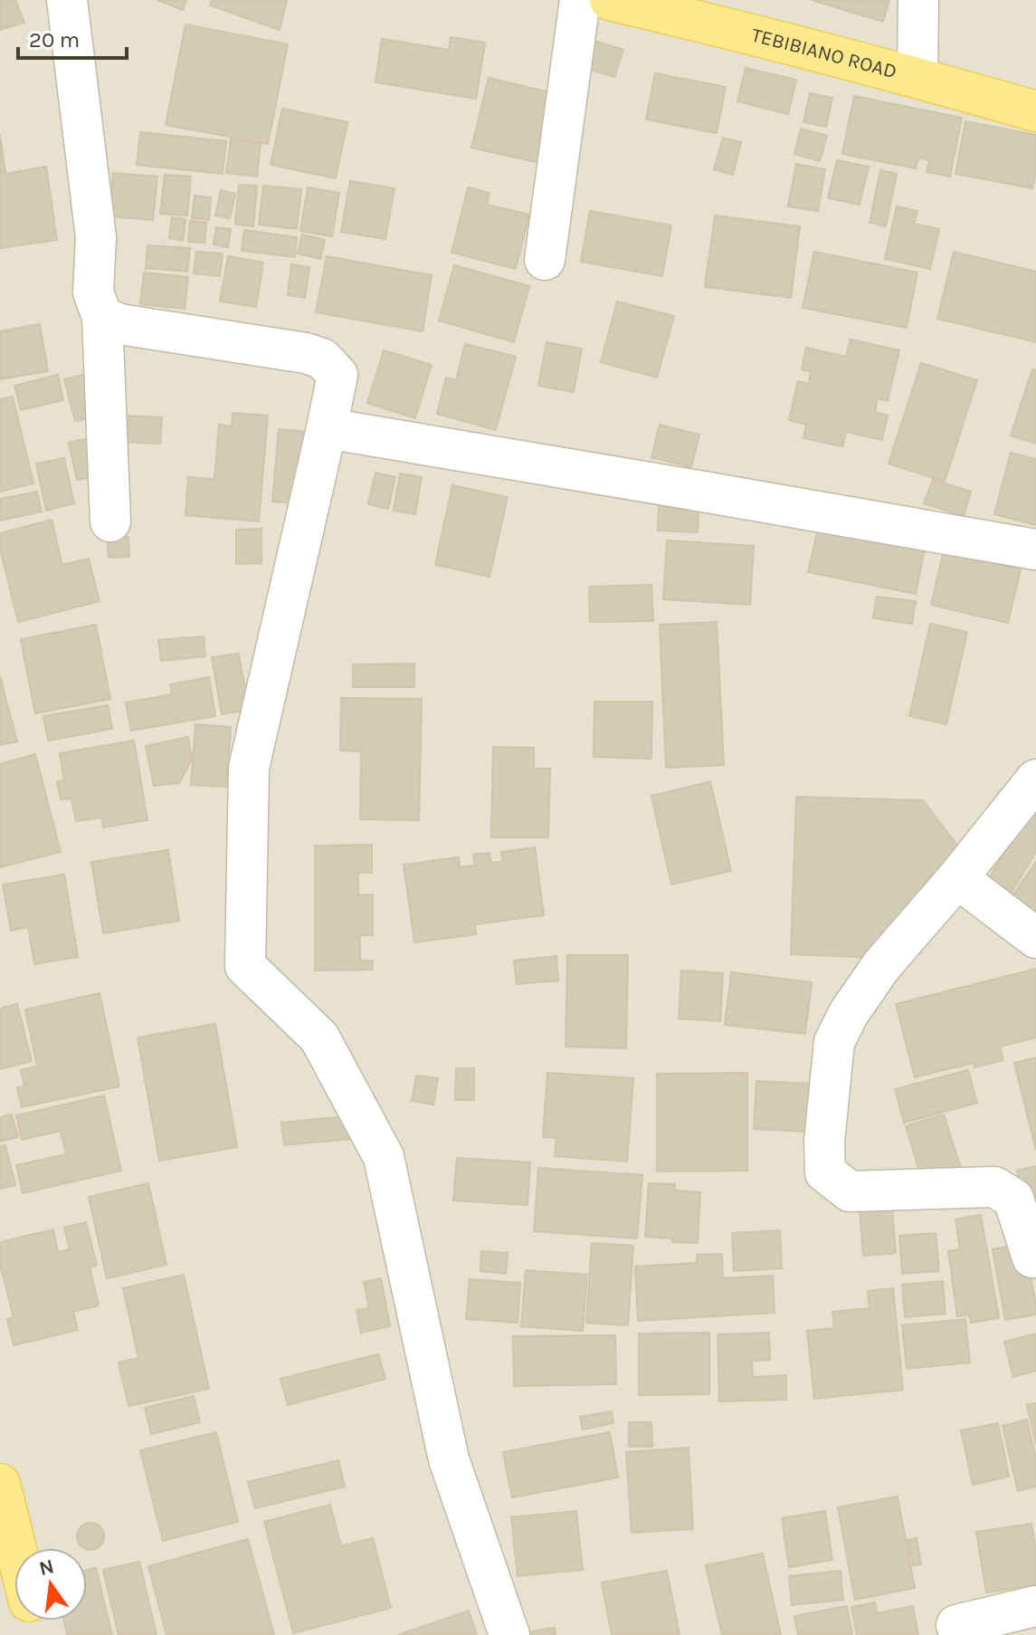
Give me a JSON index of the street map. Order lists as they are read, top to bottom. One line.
{"streets":{"main road":["TEBIBIANO ROAD"]},"scale_bar":"20 m","north":"top"}
